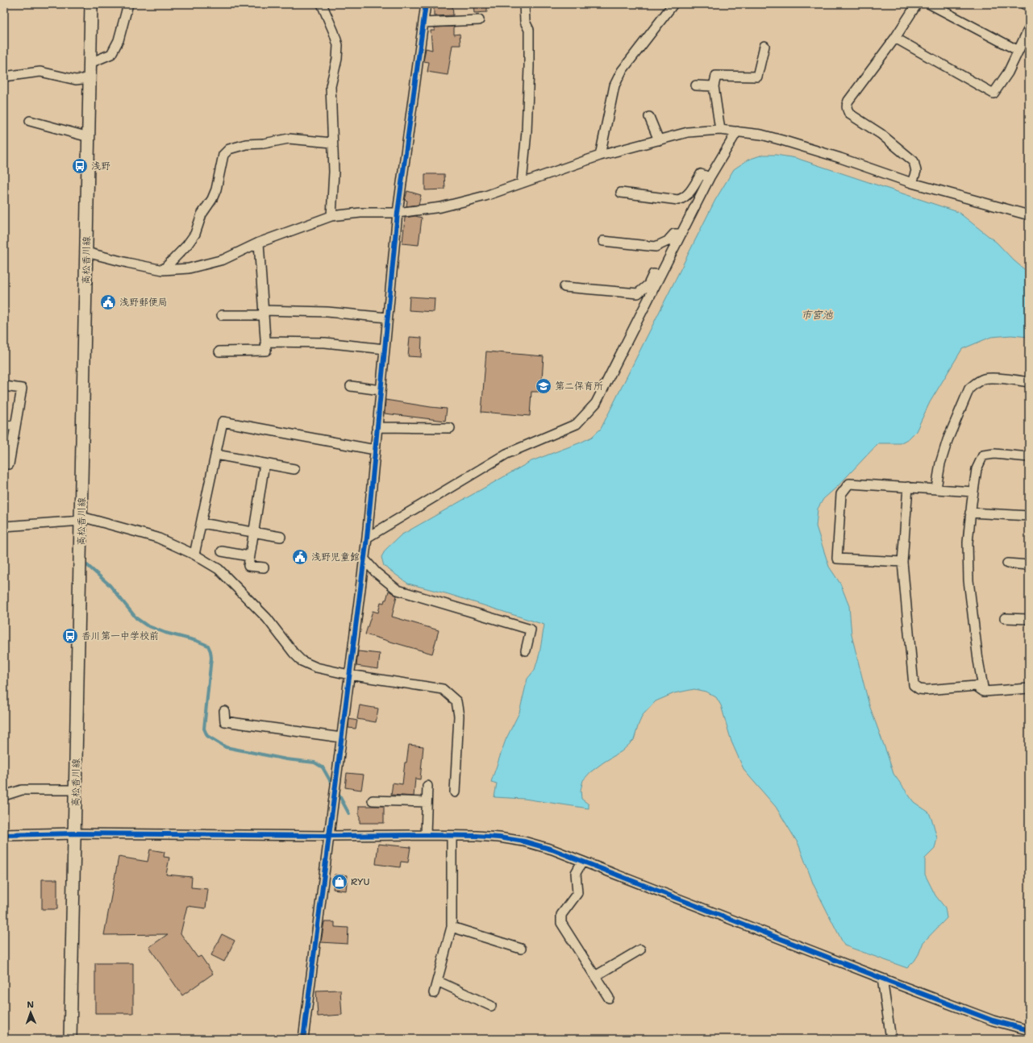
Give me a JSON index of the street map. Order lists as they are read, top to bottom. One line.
{"streets":{"main road":["高松香川線"]},"water":["市宮池"],"places":{"bus stop":["浅野","香川第一中学校前"],"public building":["浅野郵便局","浅野児童館"],"school or university":["第二保育所"],"shop":["RYU"]},"north":"top"}
